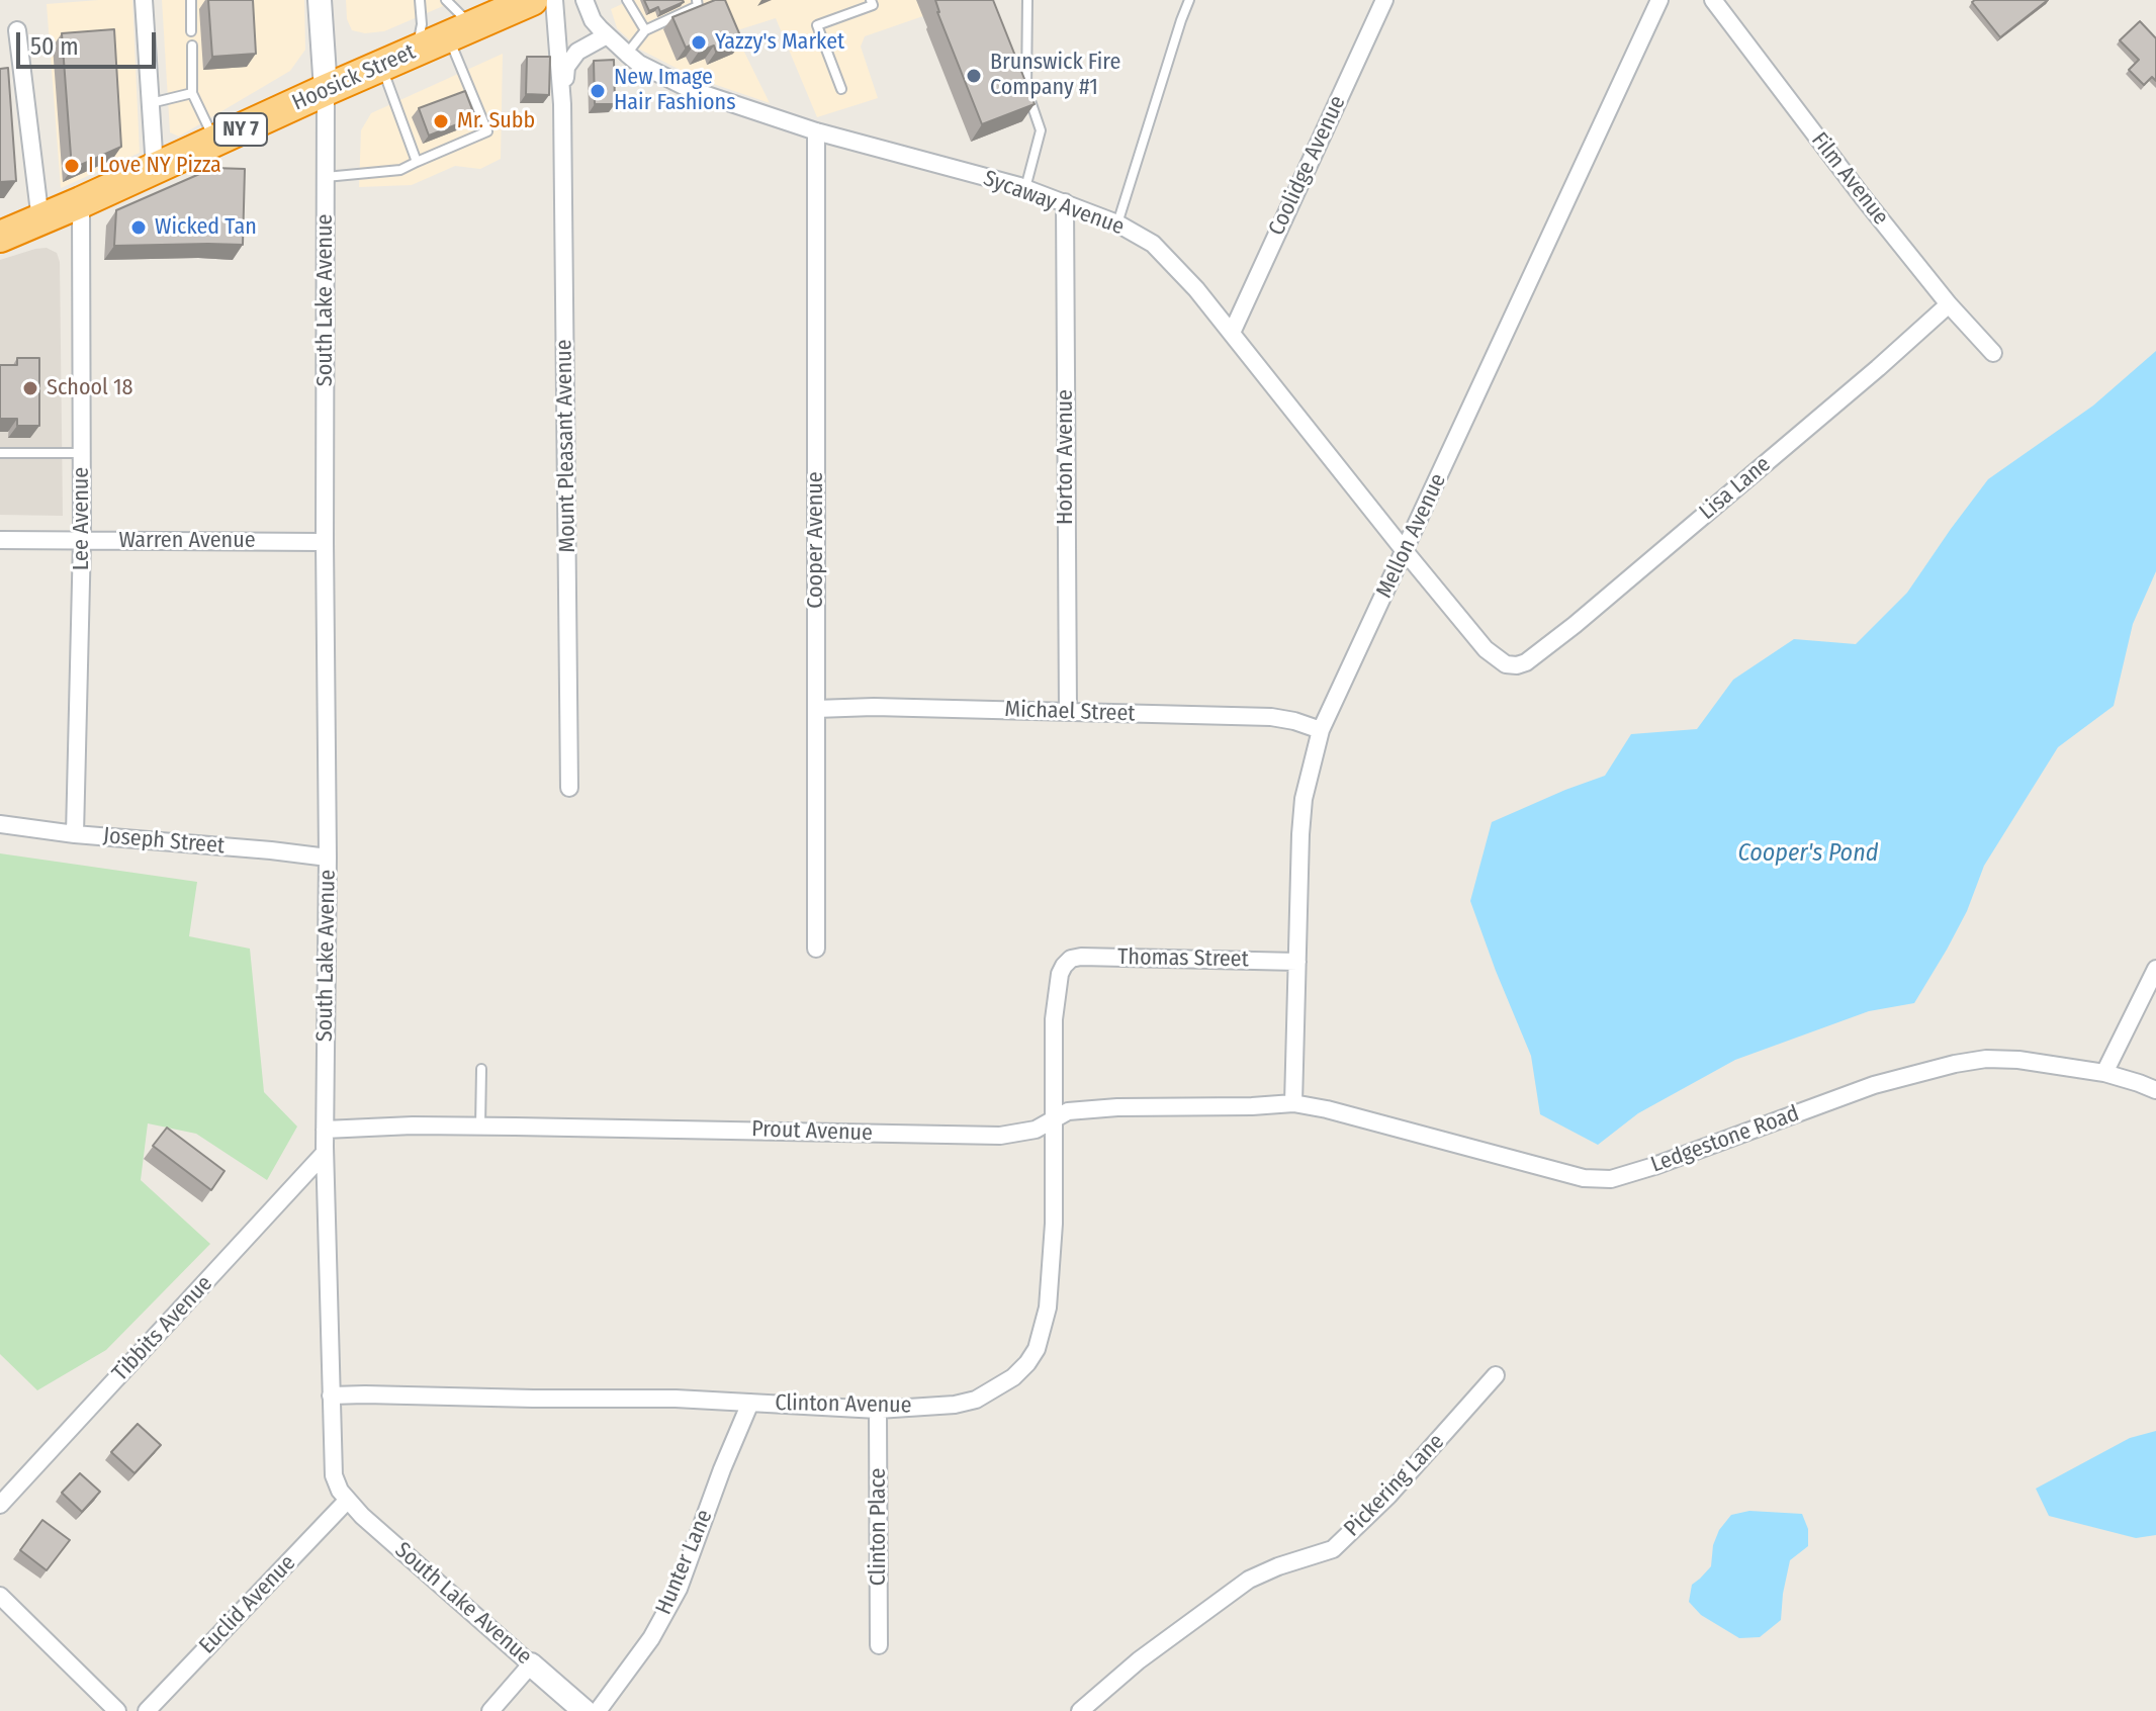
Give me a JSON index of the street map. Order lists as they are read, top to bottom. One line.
{"streets":{"highway":["Hoosick Street","NY 7"],"street":["Coolidge Avenue","Film Avenue","Sycaway Avenue","South Lake Avenue","Mount Pleasant Avenue","Horton Avenue","Lisa Lane","Lee Avenue","Mellon Avenue","Cooper Avenue","Warren Avenue","Michael Street","Joseph Street","Thomas Street","Prout Avenue","Ledgestone Road","Tibbits Avenue","Clinton Avenue","Pickering Lane","Clinton Place","Hunter Lane","Euclid Avenue"]},"crossings":[["Hoosick Street","South Lake Avenue"],["Hoosick Street","Lee Avenue"],["Coolidge Avenue","Sycaway Avenue"],["Film Avenue","Lisa Lane"],["Sycaway Avenue","Mount Pleasant Avenue"],["Sycaway Avenue","Horton Avenue"],["Sycaway Avenue","Lisa Lane"],["Sycaway Avenue","Mellon Avenue"],["Sycaway Avenue","Cooper Avenue"],["South Lake Avenue","Warren Avenue"],["South Lake Avenue","Joseph Street"],["South Lake Avenue","Prout Avenue"],["South Lake Avenue","Tibbits Avenue"],["South Lake Avenue","Clinton Avenue"],["South Lake Avenue","Euclid Avenue"],["Horton Avenue","Michael Street"],["Lee Avenue","Warren Avenue"],["Lee Avenue","Joseph Street"],["Mellon Avenue","Michael Street"],["Mellon Avenue","Thomas Street"],["Mellon Avenue","Prout Avenue"],["Mellon Avenue","Ledgestone Road"],["Cooper Avenue","Michael Street"],["Thomas Street","Clinton Avenue"],["Prout Avenue","Ledgestone Road"],["Prout Avenue","Clinton Avenue"],["Clinton Avenue","Clinton Place"],["Clinton Avenue","Hunter Lane"]],"water":["Cooper's Pond"],"places":["Yazzy's Market","Brunswick Fire Company #1","New Image Hair Fashions","Mr. Subb","I Love NY Pizza","Wicked Tan","School 18"],"scale_bar":"50 m"}
